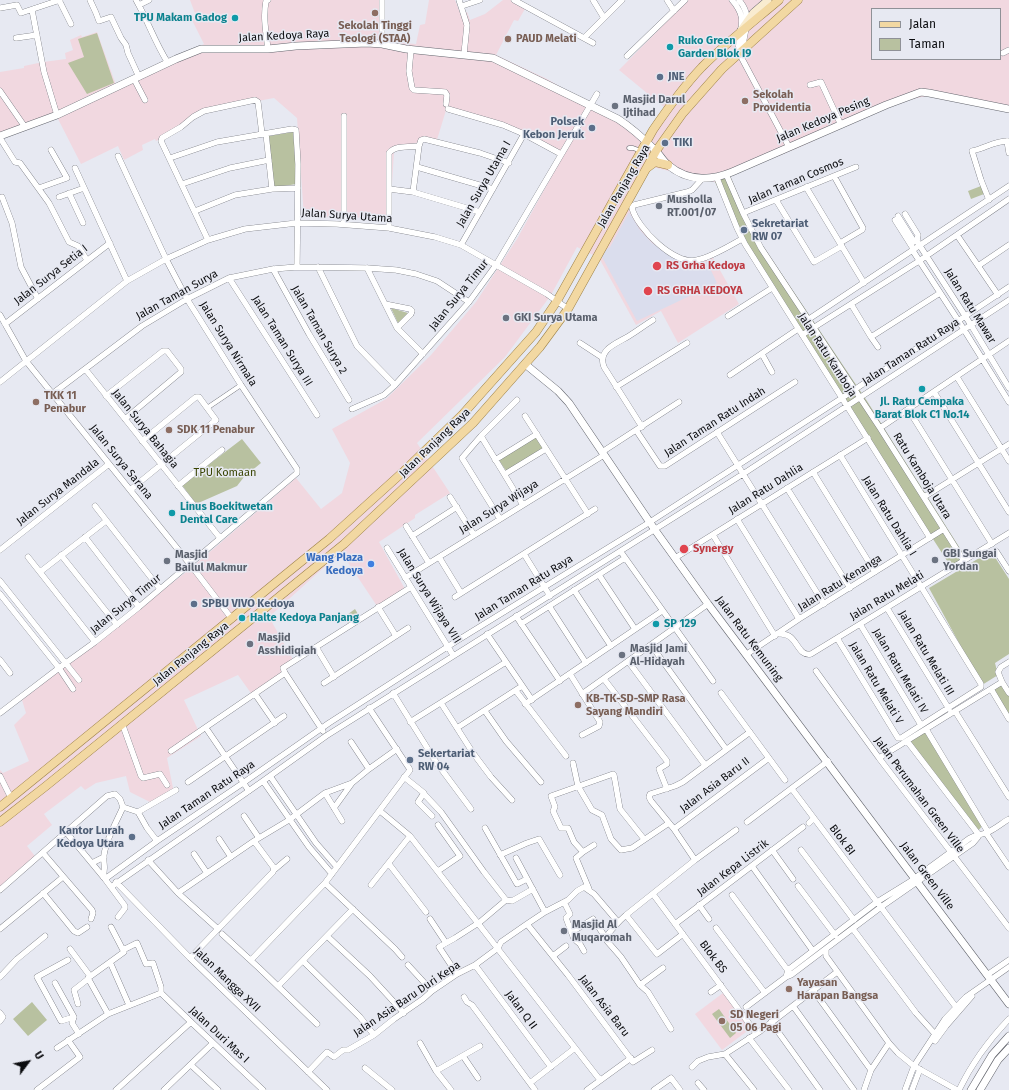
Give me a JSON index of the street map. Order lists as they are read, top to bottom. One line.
{"streets":{"main road":["Jalan Panjang Raya"],"street":["Jalan Kedoya Raya","Jalan Kedoya Pesing","Jalan Taman Cosmos","Jalan Surya Utama I","Jalan Surya Utama","Jalan Surya Setia I","Jalan Taman Surya","Jalan Surya Timur","Jalan Ratu Mawar","Jalan Taman Surya 2","Jalan Taman Surya III","Jalan Surya Nirmala","Jalan Taman Ratu Raya","Jalan Ratu Kamboja","Jalan Taman Ratu Indah","Jalan Surya Bahagia","Jalan Surya Sarana","Ratu Kamboja Utara","Jalan Ratu Dahlia","Jalan Surya Mandala","Jalan Surya Wijaya","Jalan Ratu Dahlia I","Jalan Ratu Kenanga","Jalan Surya Wijaya VIII","Jalan Ratu Melati","Jalan Ratu Kemuning","Jalan Ratu Melati III","Jalan Ratu Melati IV","Jalan Ratu Melati V","Jalan Asia Baru II","Jalan Perumahan Green Ville","Blok BI","Jalan Kepa Listrik","Jalan Green Ville","Blok BS","Jalan Mangga XVII","Jalan Asia Baru Duri Kepa","Jalan Asia Baru","Jalan Q II","Jalan Duri Mas I"]},"crossings":[["Jalan Kedoya Raya","Jalan Kedoya Pesing"],["Jalan Kedoya Raya","Jalan Panjang Raya"],["Jalan Kedoya Raya","Jalan Surya Timur"],["Jalan Kedoya Pesing","Jalan Panjang Raya"],["Jalan Kedoya Pesing","Jalan Ratu Kamboja"],["Jalan Taman Cosmos","Jalan Ratu Kamboja"],["Jalan Surya Utama I","Jalan Surya Utama"],["Jalan Panjang Raya","Jalan Surya Utama"],["Jalan Panjang Raya","Jalan Surya Sarana"],["Jalan Surya Utama","Jalan Surya Timur"],["Jalan Surya Utama","Jalan Surya Nirmala"],["Jalan Surya Utama","Jalan Surya Sarana"],["Jalan Surya Setia I","Jalan Surya Sarana"],["Jalan Taman Surya","Jalan Surya Timur"],["Jalan Taman Surya","Jalan Taman Surya 2"],["Jalan Taman Surya","Jalan Taman Surya III"],["Jalan Taman Surya","Jalan Surya Nirmala"],["Jalan Taman Surya","Jalan Surya Bahagia"],["Jalan Taman Surya","Jalan Surya Sarana"],["Jalan Surya Timur","Jalan Surya Nirmala"],["Jalan Surya Timur","Jalan Surya Bahagia"],["Jalan Surya Timur","Jalan Surya Sarana"],["Jalan Ratu Mawar","Jalan Taman Ratu Raya"],["Jalan Taman Ratu Raya","Jalan Ratu Kamboja"],["Jalan Taman Ratu Raya","Ratu Kamboja Utara"],["Jalan Taman Ratu Raya","Jalan Surya Wijaya VIII"],["Jalan Taman Ratu Raya","Jalan Ratu Kemuning"],["Jalan Taman Ratu Raya","Jalan Mangga XVII"],["Jalan Ratu Kamboja","Ratu Kamboja Utara"],["Jalan Ratu Kamboja","Jalan Ratu Dahlia"],["Jalan Ratu Kamboja","Jalan Ratu Kenanga"],["Jalan Taman Ratu Indah","Jalan Surya Wijaya"],["Jalan Surya Sarana","Jalan Surya Mandala"],["Ratu Kamboja Utara","Jalan Ratu Kenanga"],["Ratu Kamboja Utara","Jalan Ratu Melati"],["Jalan Ratu Dahlia","Jalan Ratu Dahlia I"],["Jalan Ratu Dahlia","Jalan Ratu Kemuning"],["Jalan Surya Wijaya","Jalan Surya Wijaya VIII"],["Jalan Ratu Dahlia I","Jalan Ratu Kenanga"],["Jalan Ratu Dahlia I","Jalan Ratu Melati"],["Jalan Ratu Dahlia I","Jalan Ratu Melati III"],["Jalan Ratu Kenanga","Jalan Ratu Melati"],["Jalan Ratu Kenanga","Jalan Ratu Kemuning"],["Jalan Ratu Melati","Jalan Ratu Melati III"],["Jalan Ratu Melati","Jalan Ratu Melati IV"],["Jalan Ratu Melati","Jalan Ratu Melati V"],["Jalan Ratu Kemuning","Jalan Green Ville"],["Jalan Ratu Melati IV","Jalan Ratu Melati V"],["Jalan Kepa Listrik","Blok BS"],["Jalan Mangga XVII","Jalan Asia Baru Duri Kepa"],["Jalan Asia Baru Duri Kepa","Jalan Asia Baru"],["Jalan Asia Baru Duri Kepa","Jalan Q II"]],"parks":["TPU Komaan"],"places":["Sekolah Tinggi Teologi (STAA)","TPU Makam Gadog","PAUD Melati","Ruko Green Garden Blok I9","JNE","Sekolah Providentia","Masjid Darul Ijtihad","Polsek Kebon Jeruk","TIKI","Musholla RT.001/07","Sekretariat RW 07","RS Grha Kedoya","RS GRHA KEDOYA","GKI Surya Utama","Jl. Ratu Cempaka Barat Blok C1 No.14","TKK 11 Penabur","SDK 11 Penabur","Linus Boekitwetan Dental Care","Synergy","GBI Sungai Yordan","Masjid Bailul Makmur","Wang Plaza Kedoya","SPBU VIVO Kedoya","Halte Kedoya Panjang","SP 129","Masjid Asshidiqiah","Masjid Jami Al-Hidayah","KB-TK-SD-SMP Rasa Sayang Mandiri","Sekertariat RW 04","Kantor Lurah Kedoya Utara","Masjid Al Muqaromah","Yayasan Harapan Bangsa","SD Negeri 05 06 Pagi"],"legend":["Jalan","Taman"],"north":"top right"}
